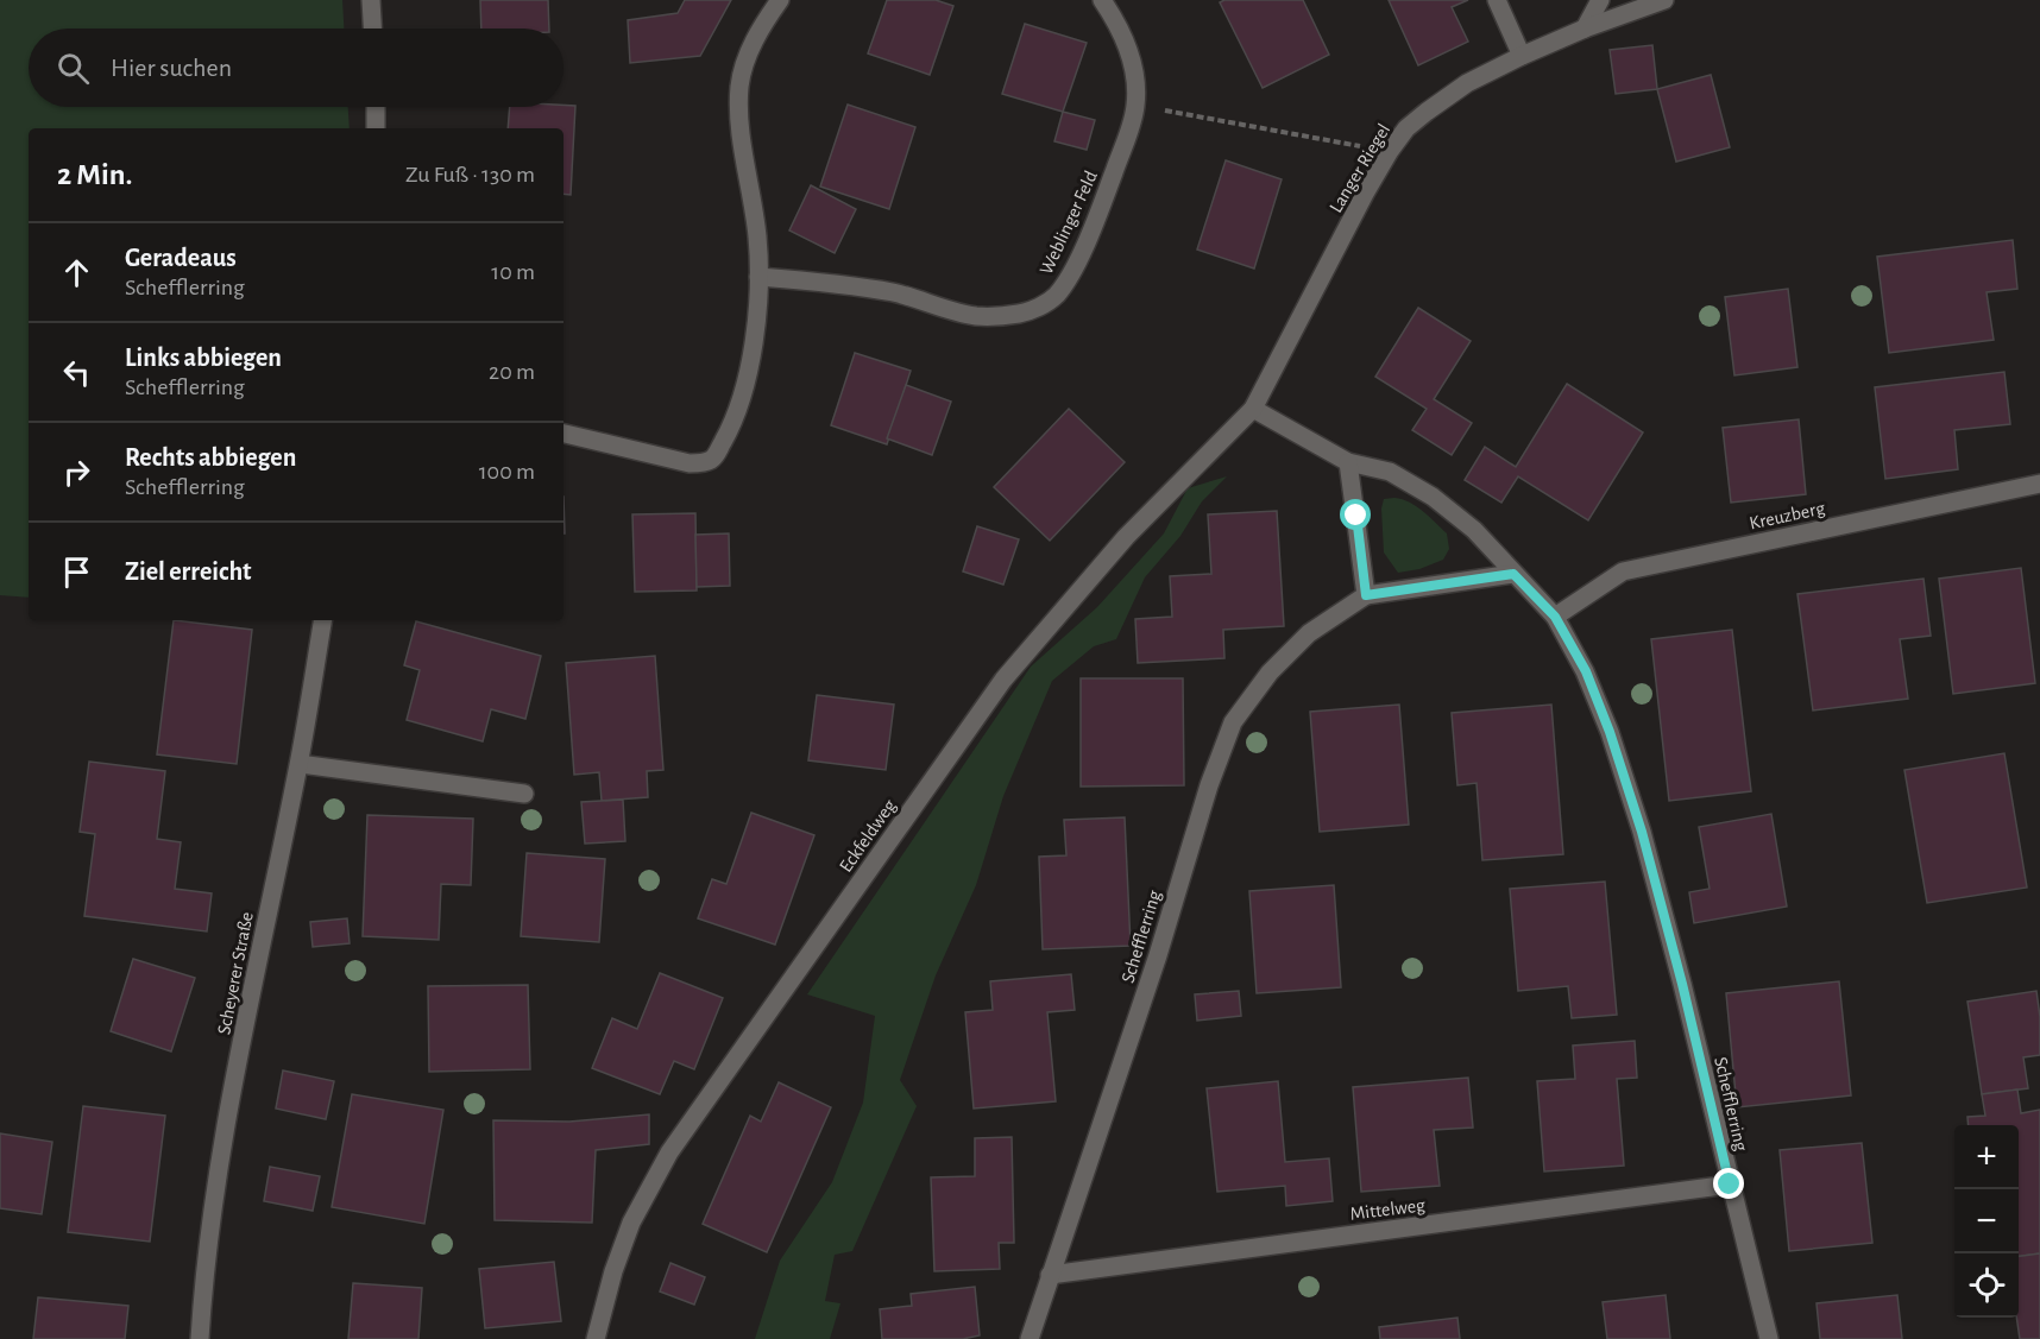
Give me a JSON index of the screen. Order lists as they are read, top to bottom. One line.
{"streets":{"street":["Langer Riegel","Weblinger Feld","Kreuzberg","Eckfeldweg","Schefflerring","Scheyerer Straße","Mittelweg"]},"crossings":[["Langer Riegel","Eckfeldweg"],["Langer Riegel","Schefflerring"],["Kreuzberg","Schefflerring"],["Eckfeldweg","Schefflerring"],["Schefflerring","Mittelweg"]],"page":{"search":"Hier suchen","heading":["2 Min.","Zu Fuß · 130 m"],"list":[["Geradeaus","Schefflerring","10 m"],["Links abbiegen","Schefflerring","20 m"],["Rechts abbiegen","Schefflerring","100 m"],"Ziel erreicht"],"map_buttons":["+","−"]}}
